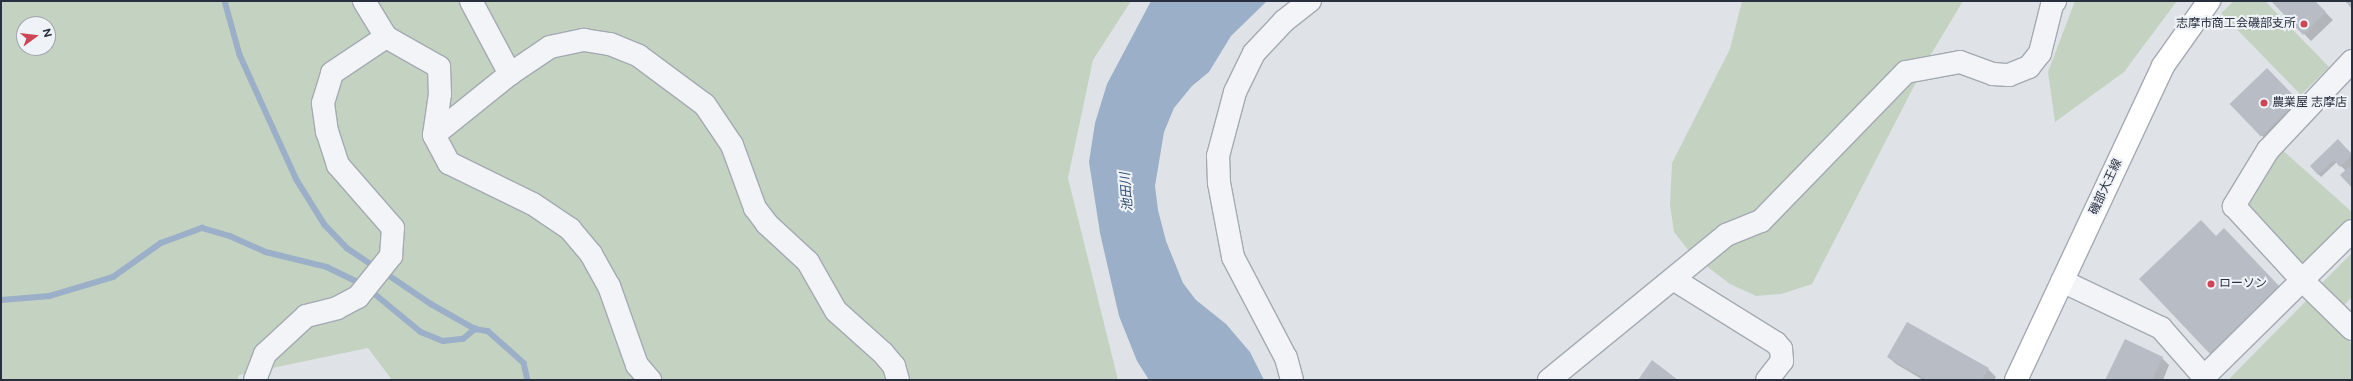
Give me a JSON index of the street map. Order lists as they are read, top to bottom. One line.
{"streets":{"main road":["磯部大王線"]},"water":["池田川"],"places":["志摩市商工会磯部支所","農業屋 志摩店","ローソン"],"north":"right"}
